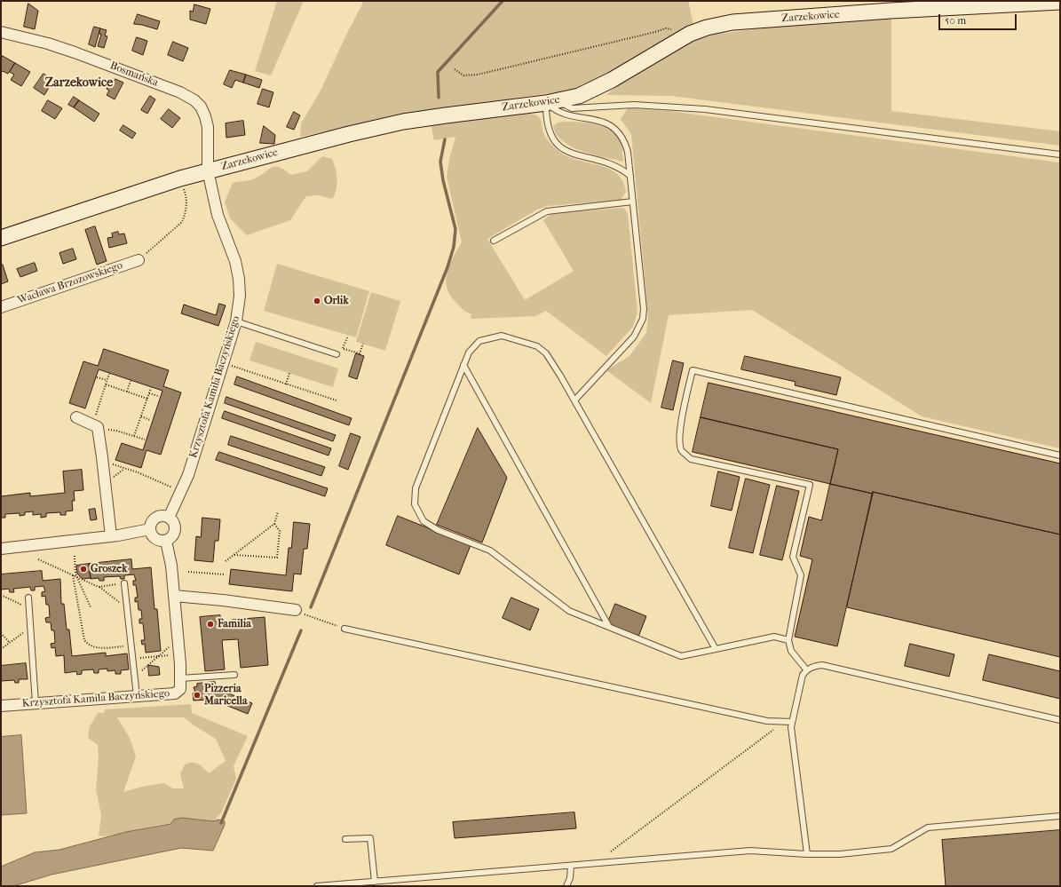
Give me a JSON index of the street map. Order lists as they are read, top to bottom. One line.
{"streets":{"street":["Zarzekowice","Bosmańska","Wacława Brzozowskiego","Krzysztofa Kamila Baczyńskiego"]},"crossings":[["Zarzekowice","Bosmańska"],["Zarzekowice","Krzysztofa Kamila Baczyńskiego"],["Bosmańska","Krzysztofa Kamila Baczyńskiego"]],"districts":["Zarzekowice"],"places":["Orlik","Groszek","Familia","Pizzeria Maricella"],"scale_bar":"50 m"}
